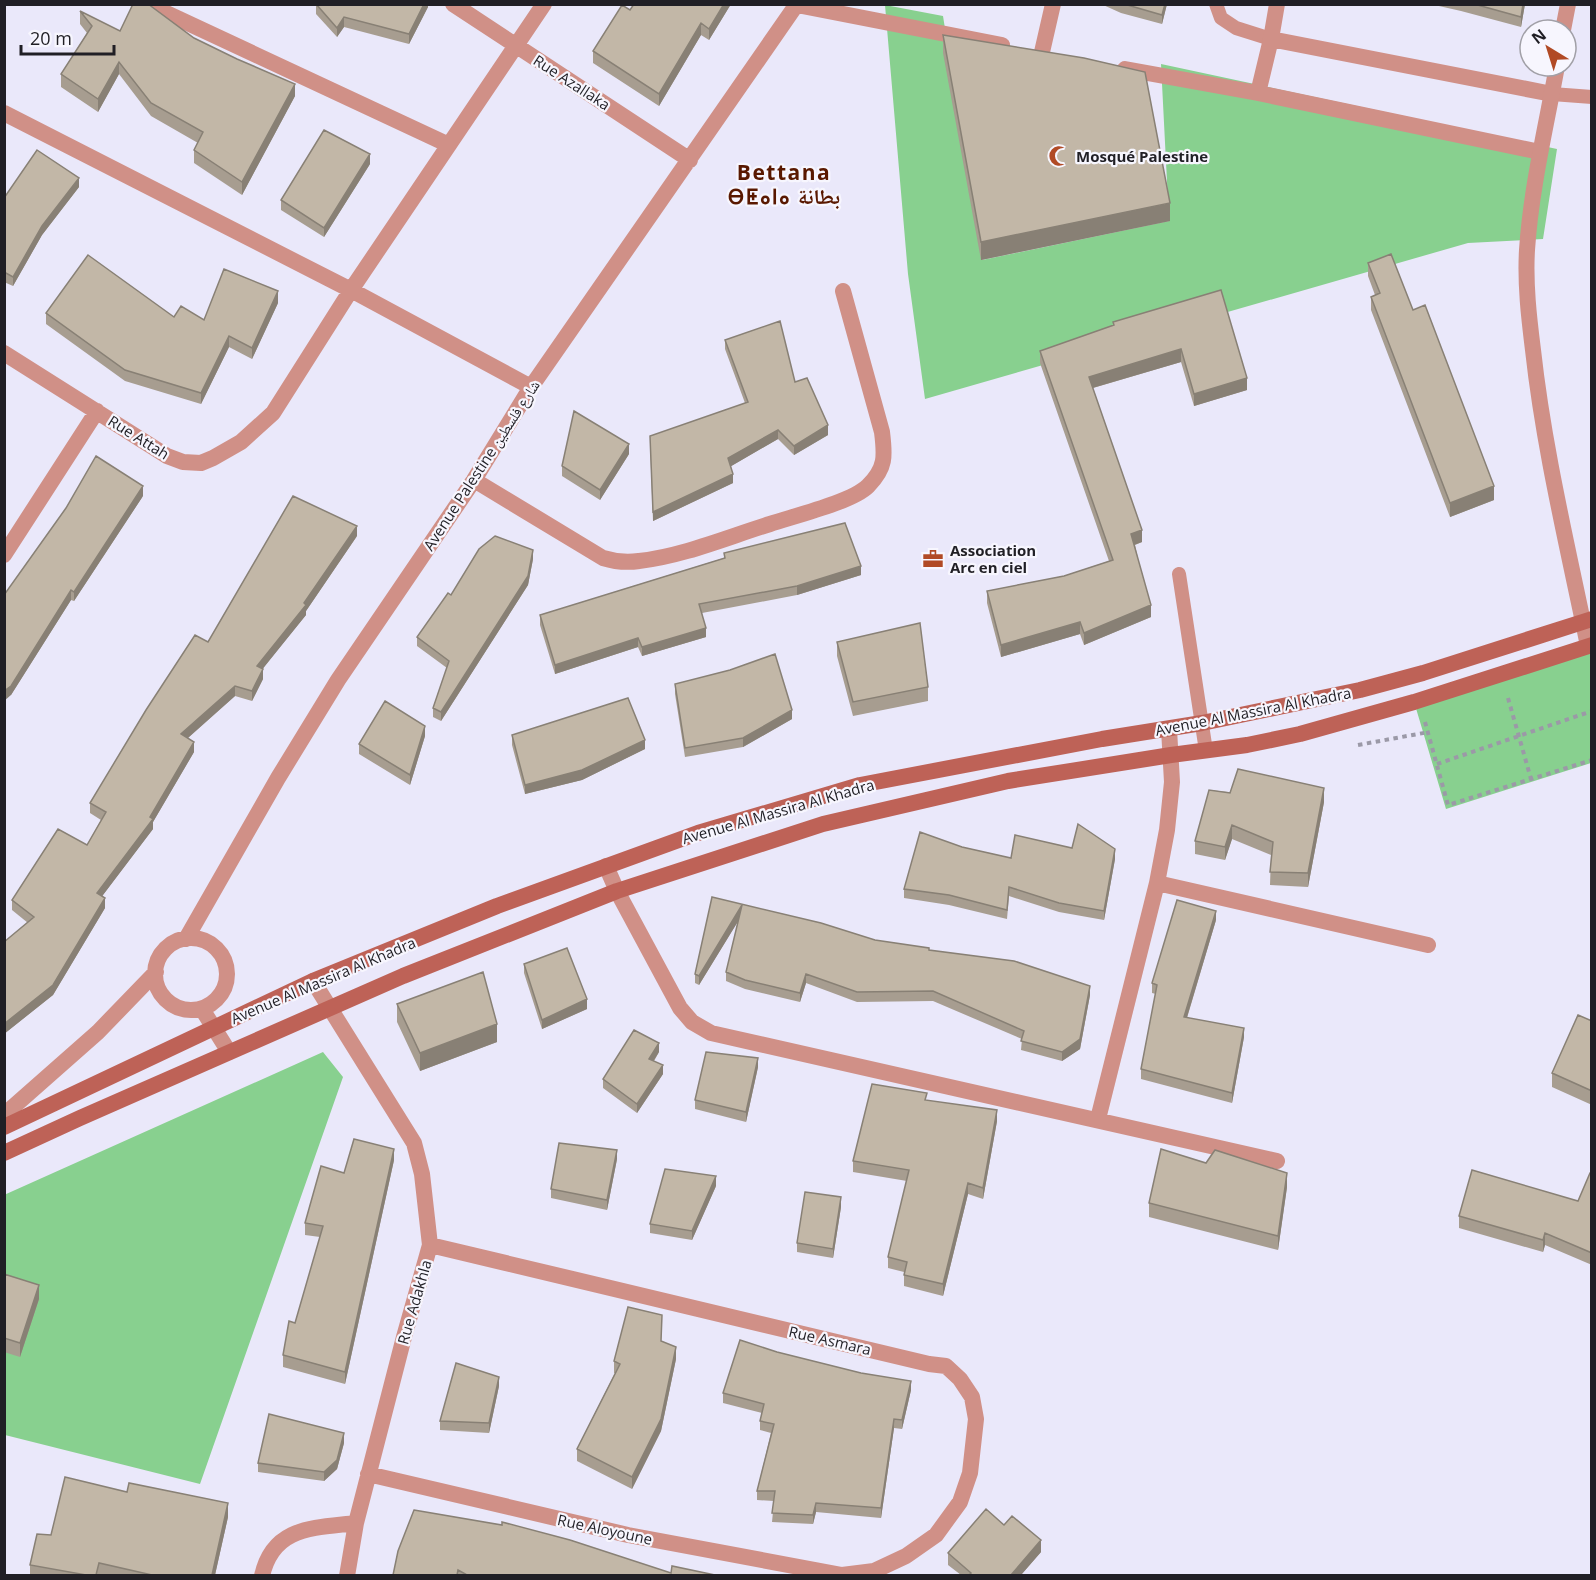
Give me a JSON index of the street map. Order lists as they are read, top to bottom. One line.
{"streets":{"main road":["Avenue Al Massira Al Khadra"],"street":["Rue Azallaka","Rue Attah","Avenue Palestine شارع فلسطين","Rue Adakhla","Rue Asmara","Rue Aloyoune"]},"crossings":[["Rue Azallaka","Rue Attah"],["Rue Azallaka","Avenue Palestine شارع فلسطين"],["Avenue Al Massira Al Khadra","Rue Adakhla"],["Rue Adakhla","Rue Asmara"],["Rue Adakhla","Rue Aloyoune"],["Rue Asmara","Rue Aloyoune"]],"districts":["Bettana ⴱⵟⴰⵏⴰ بطانة"],"places":{"mosque":["Mosqué Palestine"],"office":["Association Arc en ciel"]},"scale_bar":"20 m","north":"top left"}
